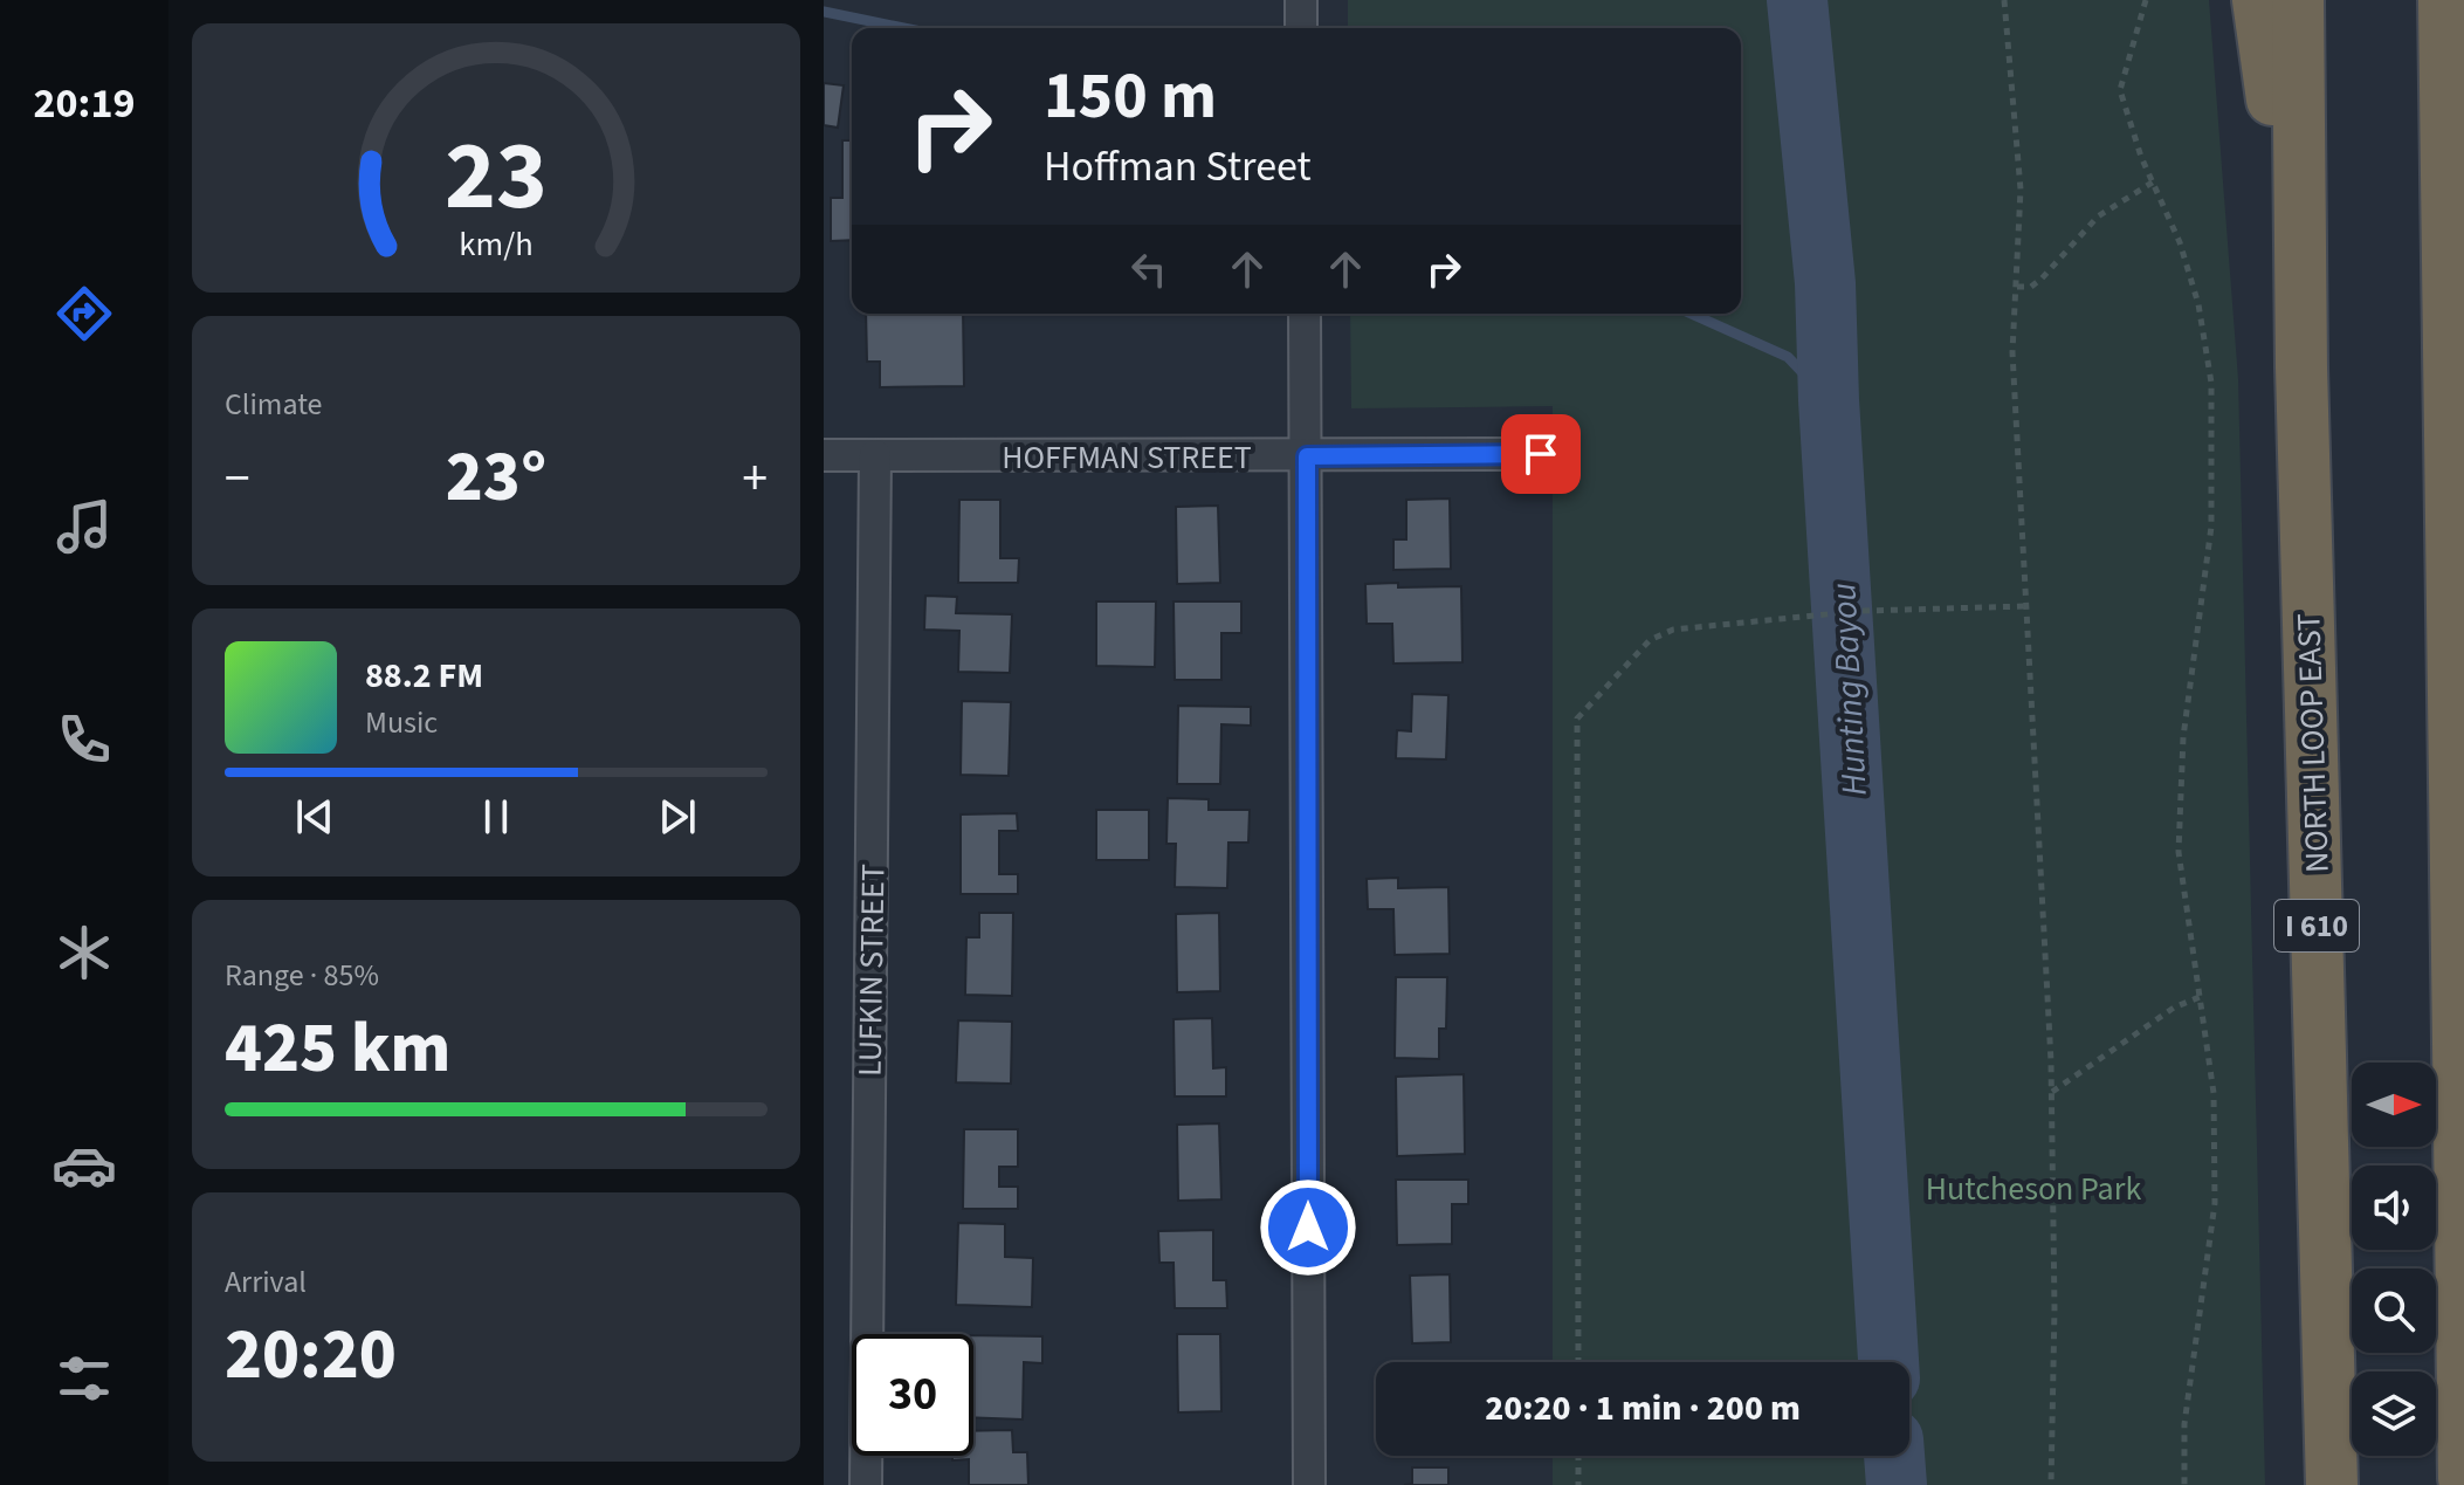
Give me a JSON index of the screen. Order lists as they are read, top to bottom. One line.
{"streets":{"highway":["NORTH LOOP EAST","I 610"],"street":["HOFFMAN STREET","LUFKIN STREET"]},"crossings":[["HOFFMAN STREET","LUFKIN STREET"]],"water":["Hunting Bayou"],"parks":["Hutcheson Park"],"north":"right","page":{"tabs":"20:19","turn":["150 m","Hoffman Street"],"tile":["Climate",["Range · 85%","425 km"],["Arrival","20:20"]],"heat":["−","23°","+"],"song":["88.2 FM","Music"],"limit":"30","trip":"20:20 · 1 min · 200 m","gauge":["23","km/h"]}}
